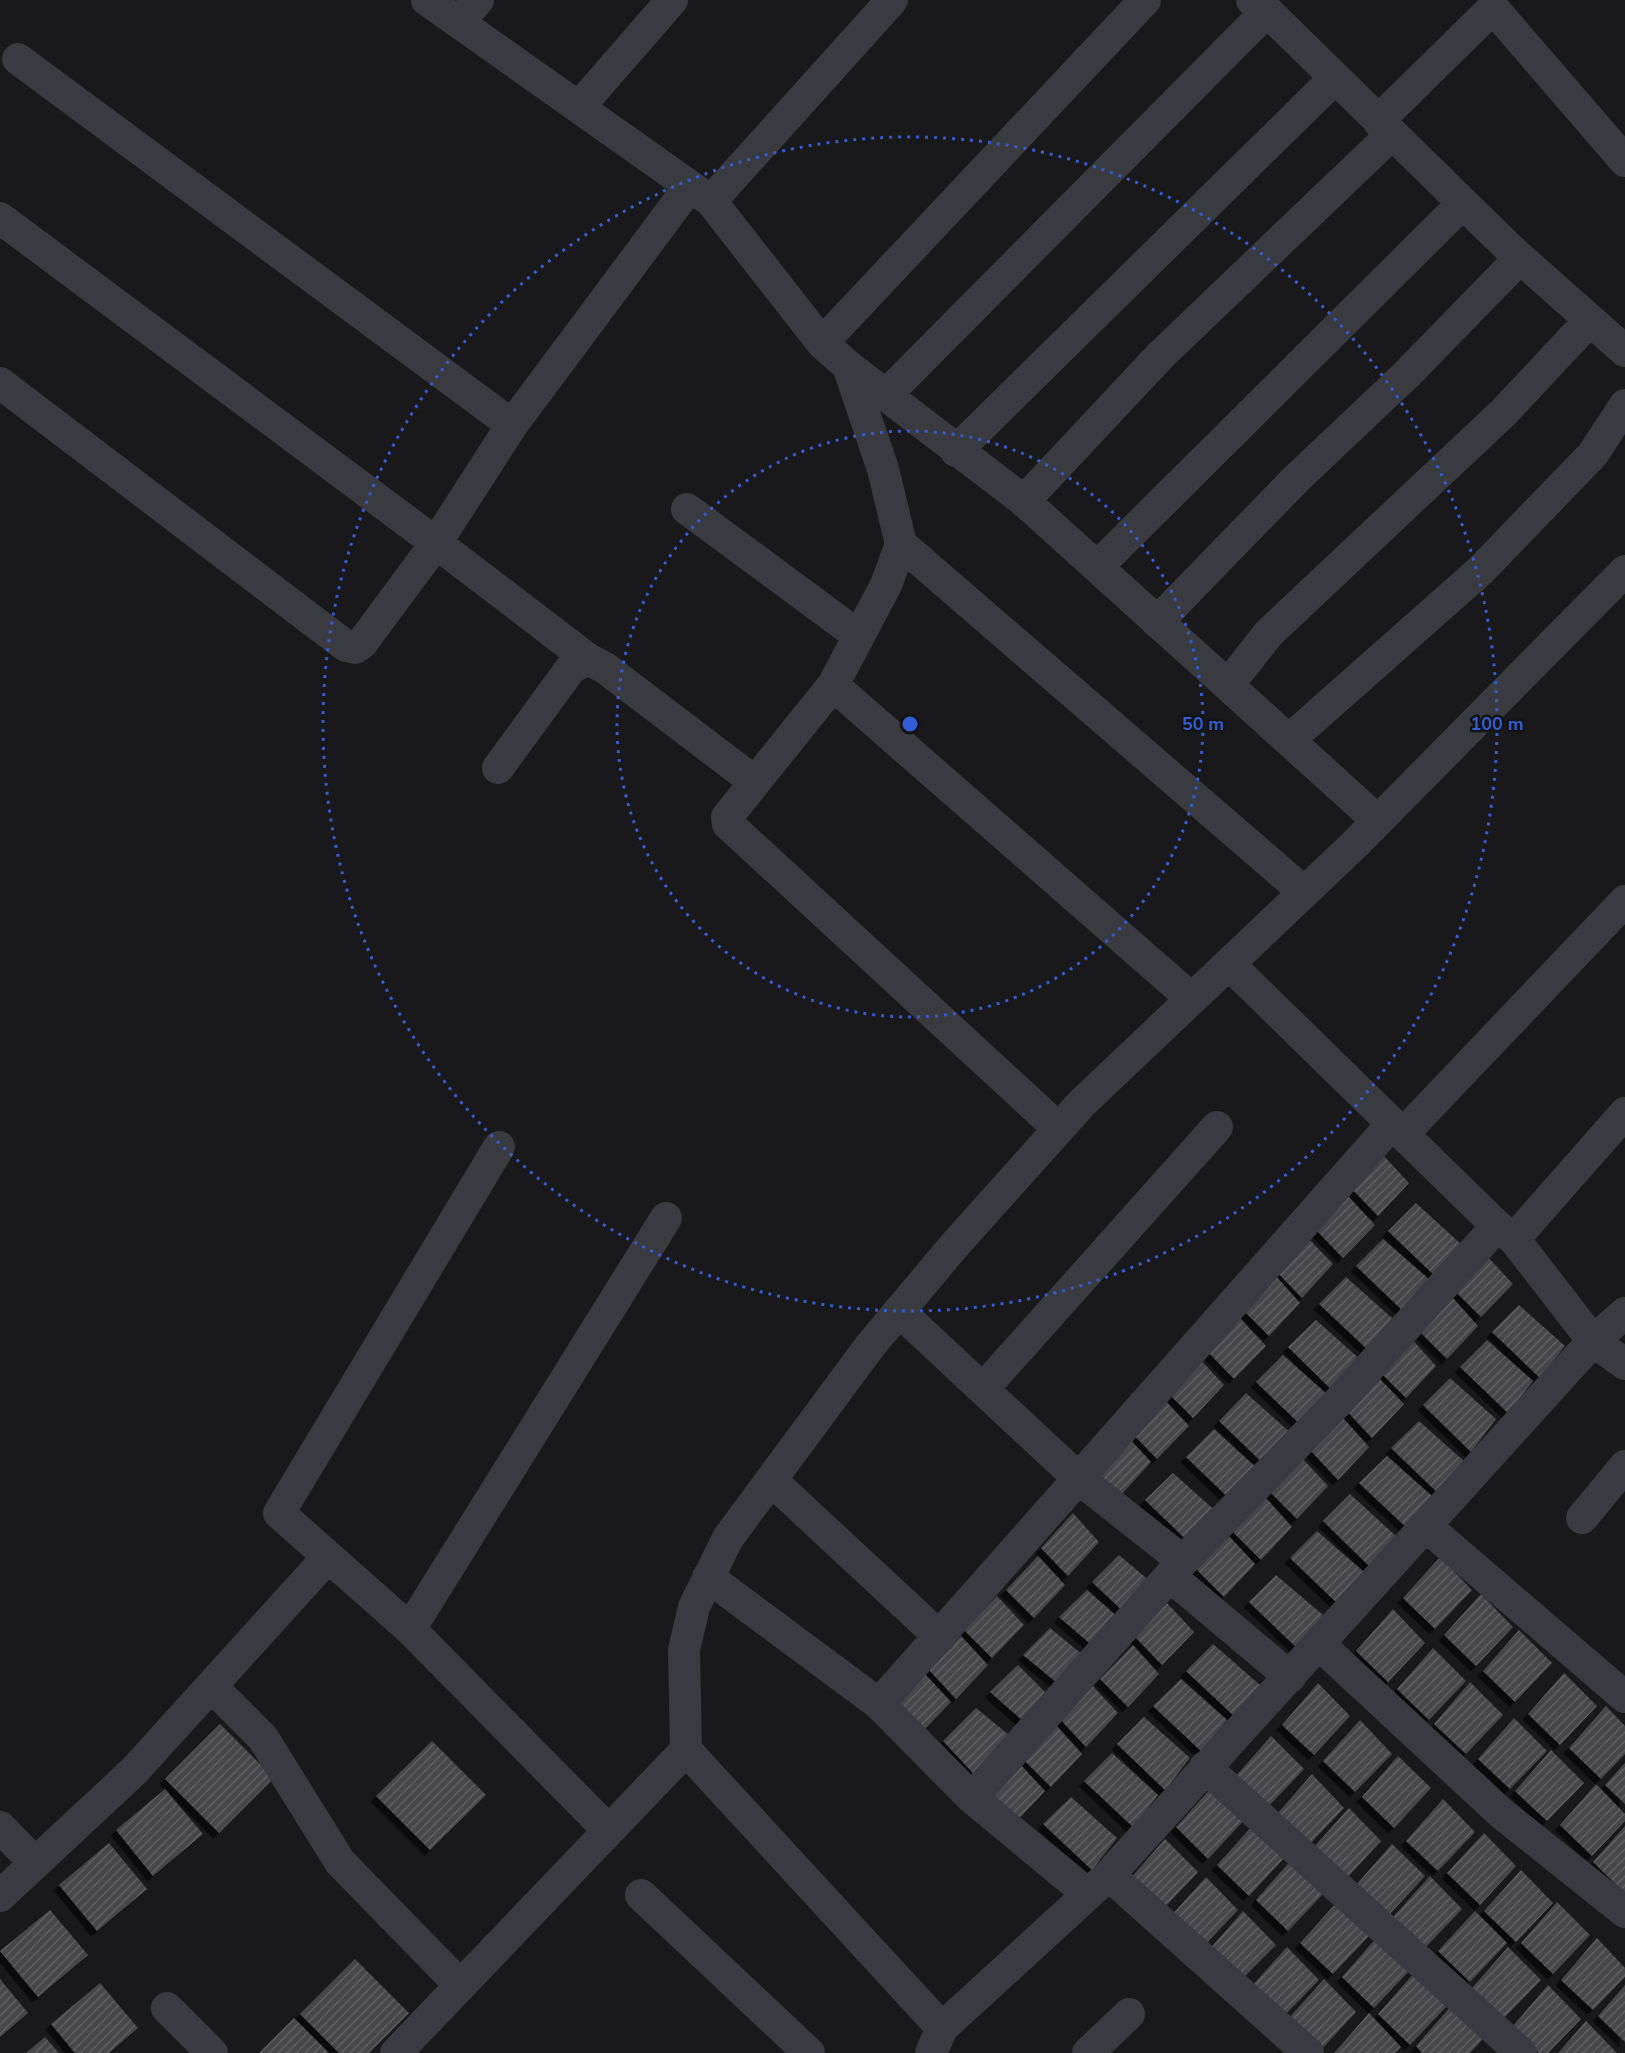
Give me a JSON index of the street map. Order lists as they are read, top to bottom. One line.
{"rings":["50 m","100 m"]}
